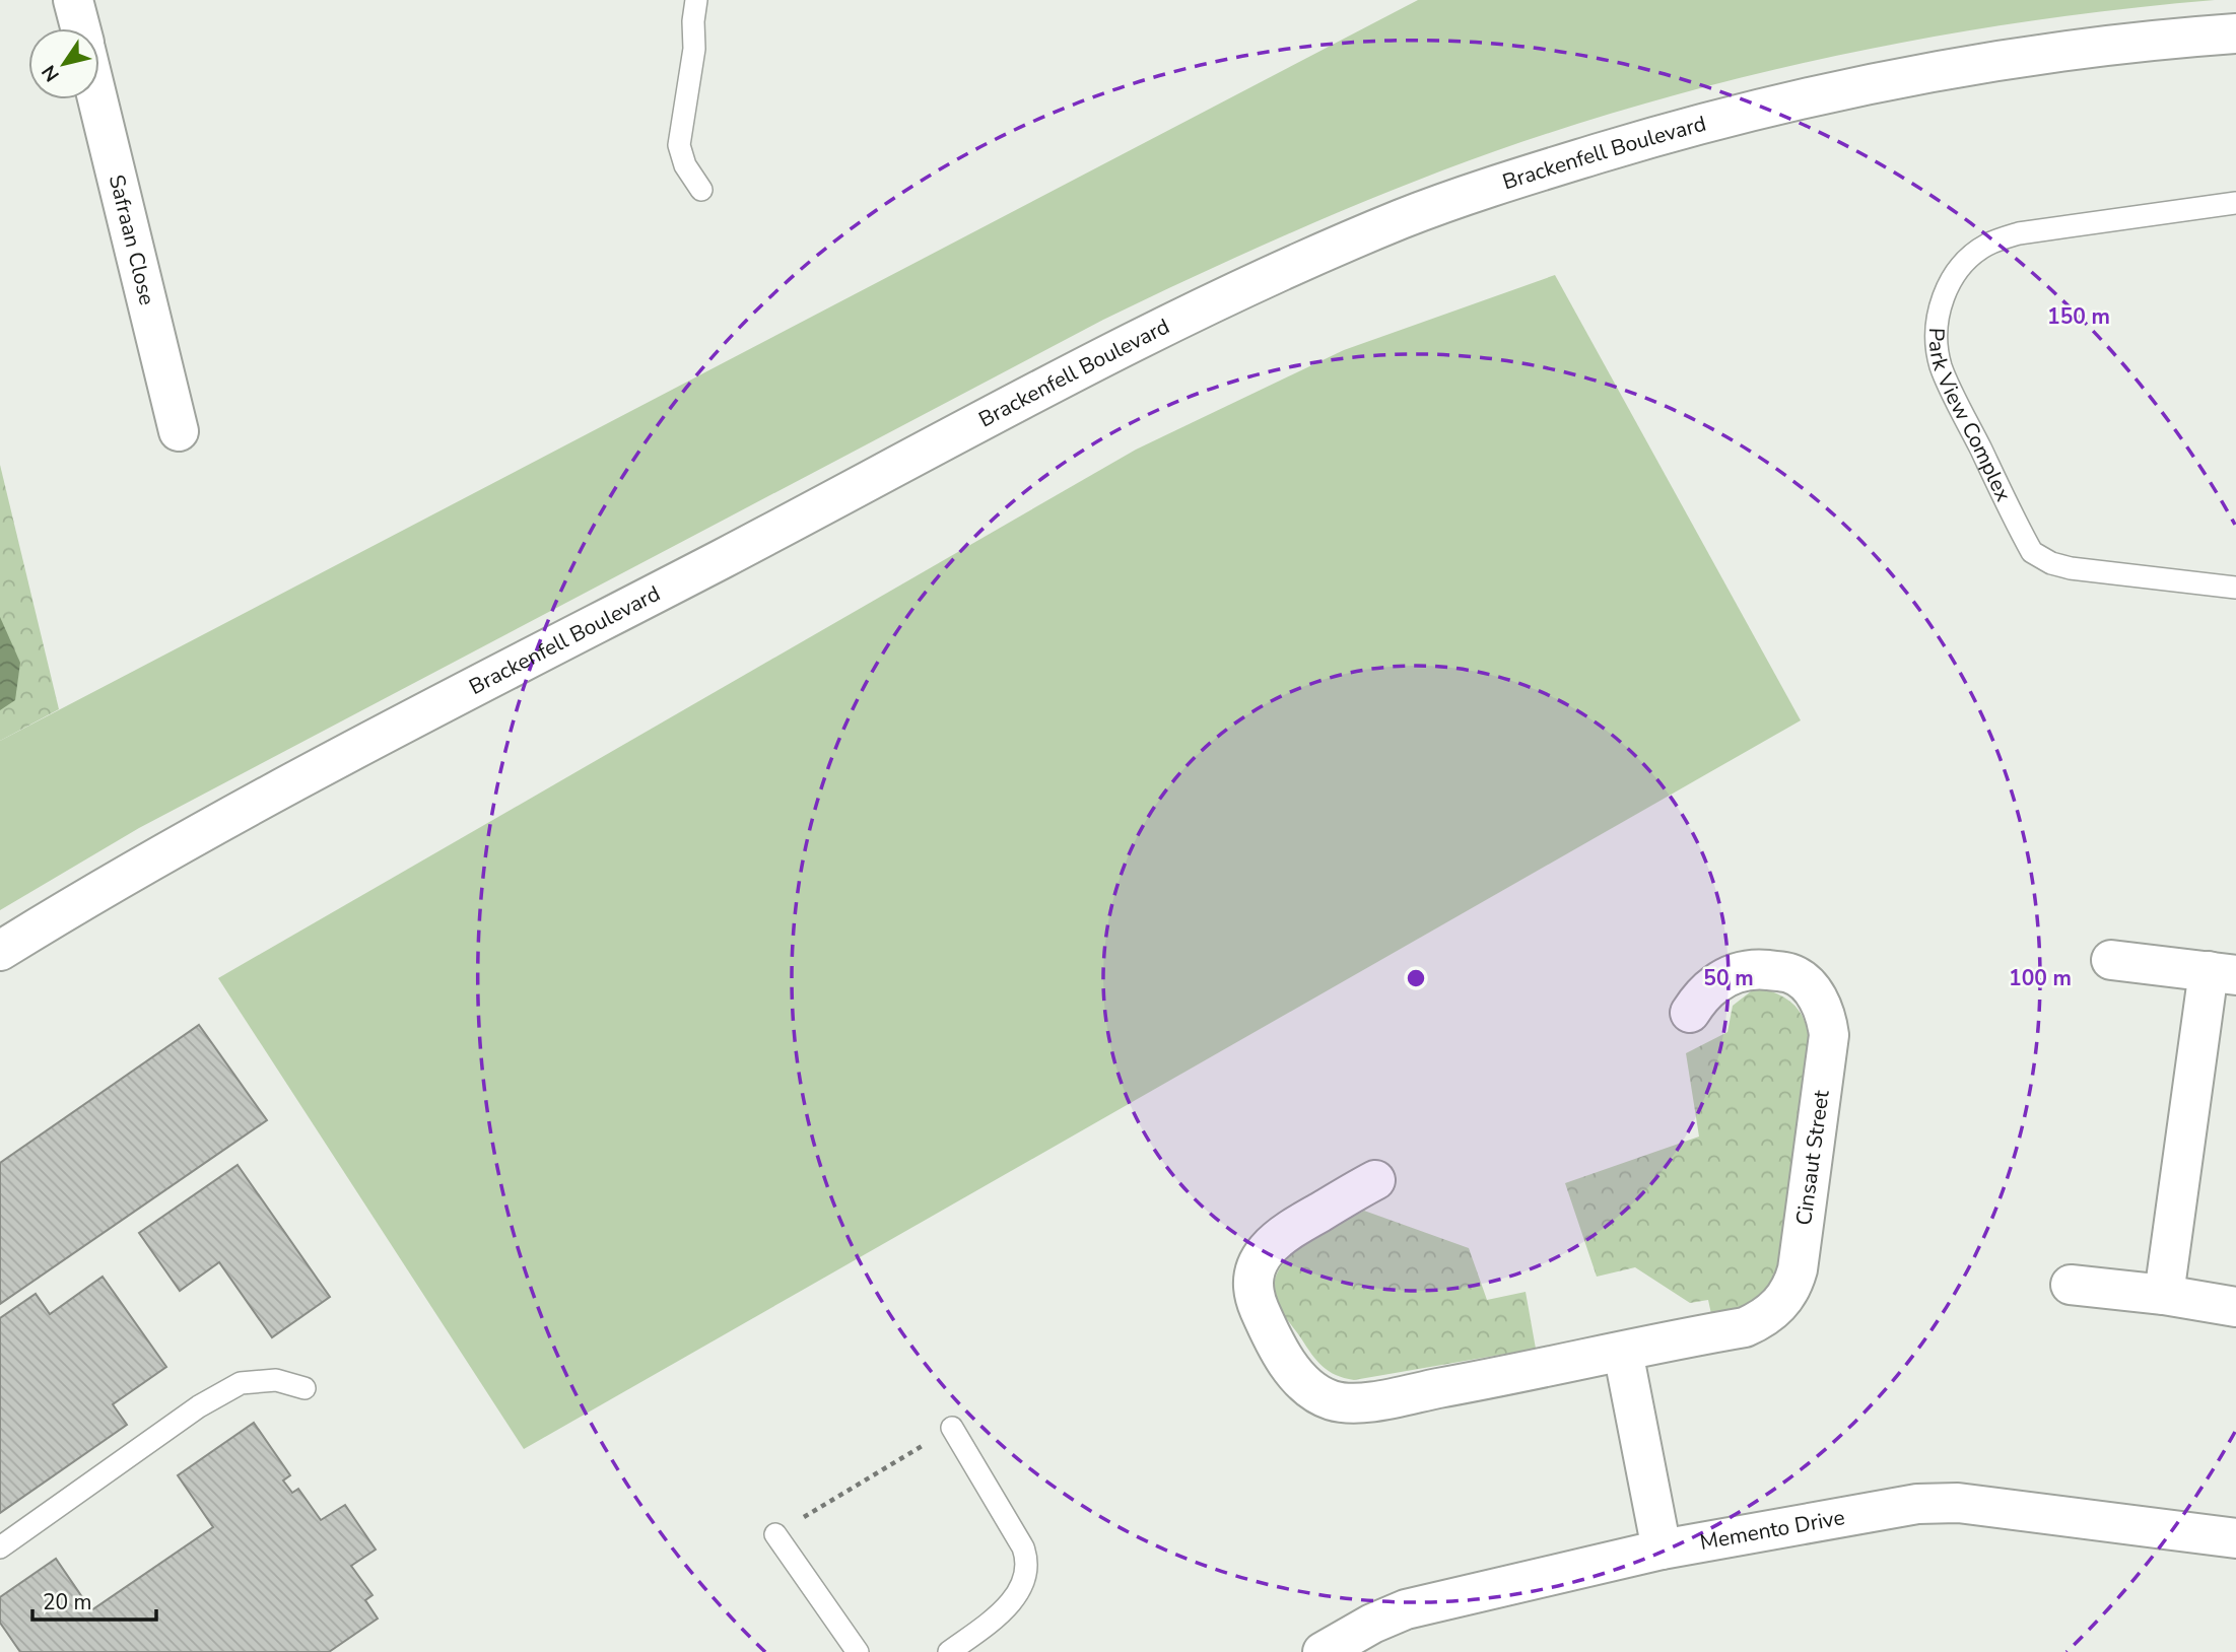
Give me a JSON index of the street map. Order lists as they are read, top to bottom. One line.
{"streets":{"street":["Brackenfell Boulevard","Safraan Close","Cinsaut Street","Memento Drive"],"lane":["Park View Complex"]},"scale_bar":"20 m","north":"bottom left","rings":["150 m","50 m","100 m"]}
